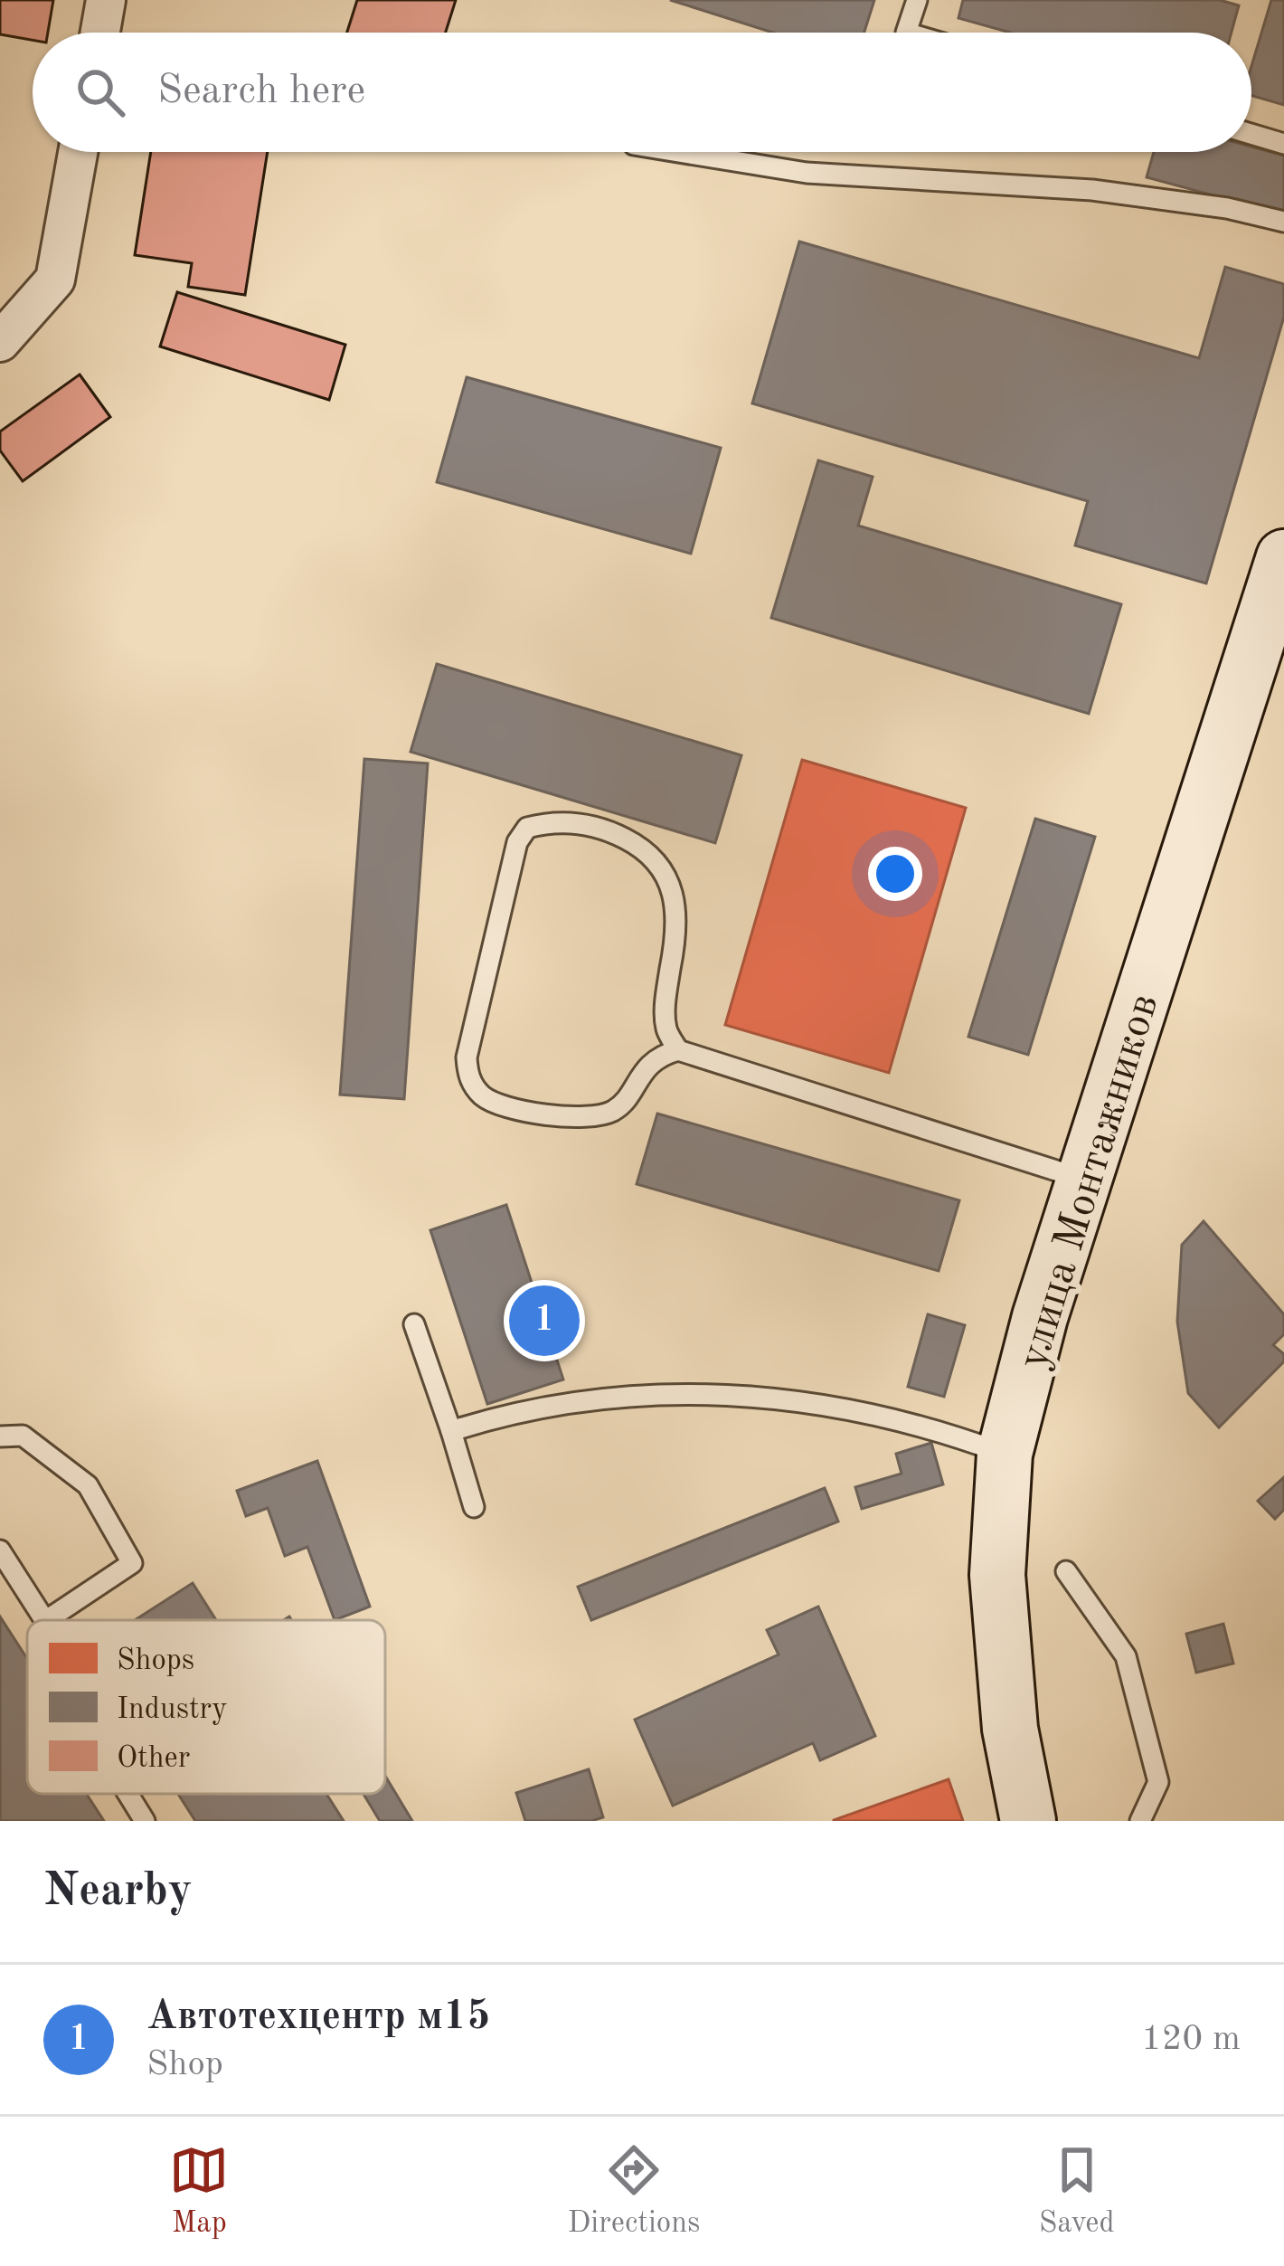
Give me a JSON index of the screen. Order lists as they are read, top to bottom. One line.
{"streets":{"main road":["улица Монтажников"]},"legend":["Shops","Industry","Other"],"page":{"search":"Search here","pins":"1","heading":"Nearby","list":[{"mark":"1","name":"Автотехцентр м15","note":"Shop","value":"120 m"}],"nav":["Map","Directions","Saved"]}}
